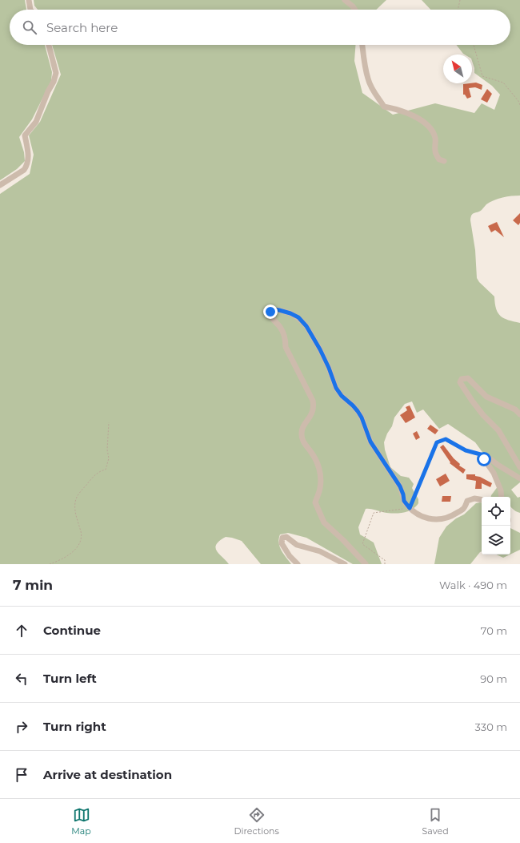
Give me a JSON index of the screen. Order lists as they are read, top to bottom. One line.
{"north":"top left","page":{"search":"Search here","heading":["7 min","Walk · 490 m"],"list":[["Continue","70 m"],["Turn left","90 m"],["Turn right","330 m"],"Arrive at destination"],"nav":["Map","Directions","Saved"]}}
